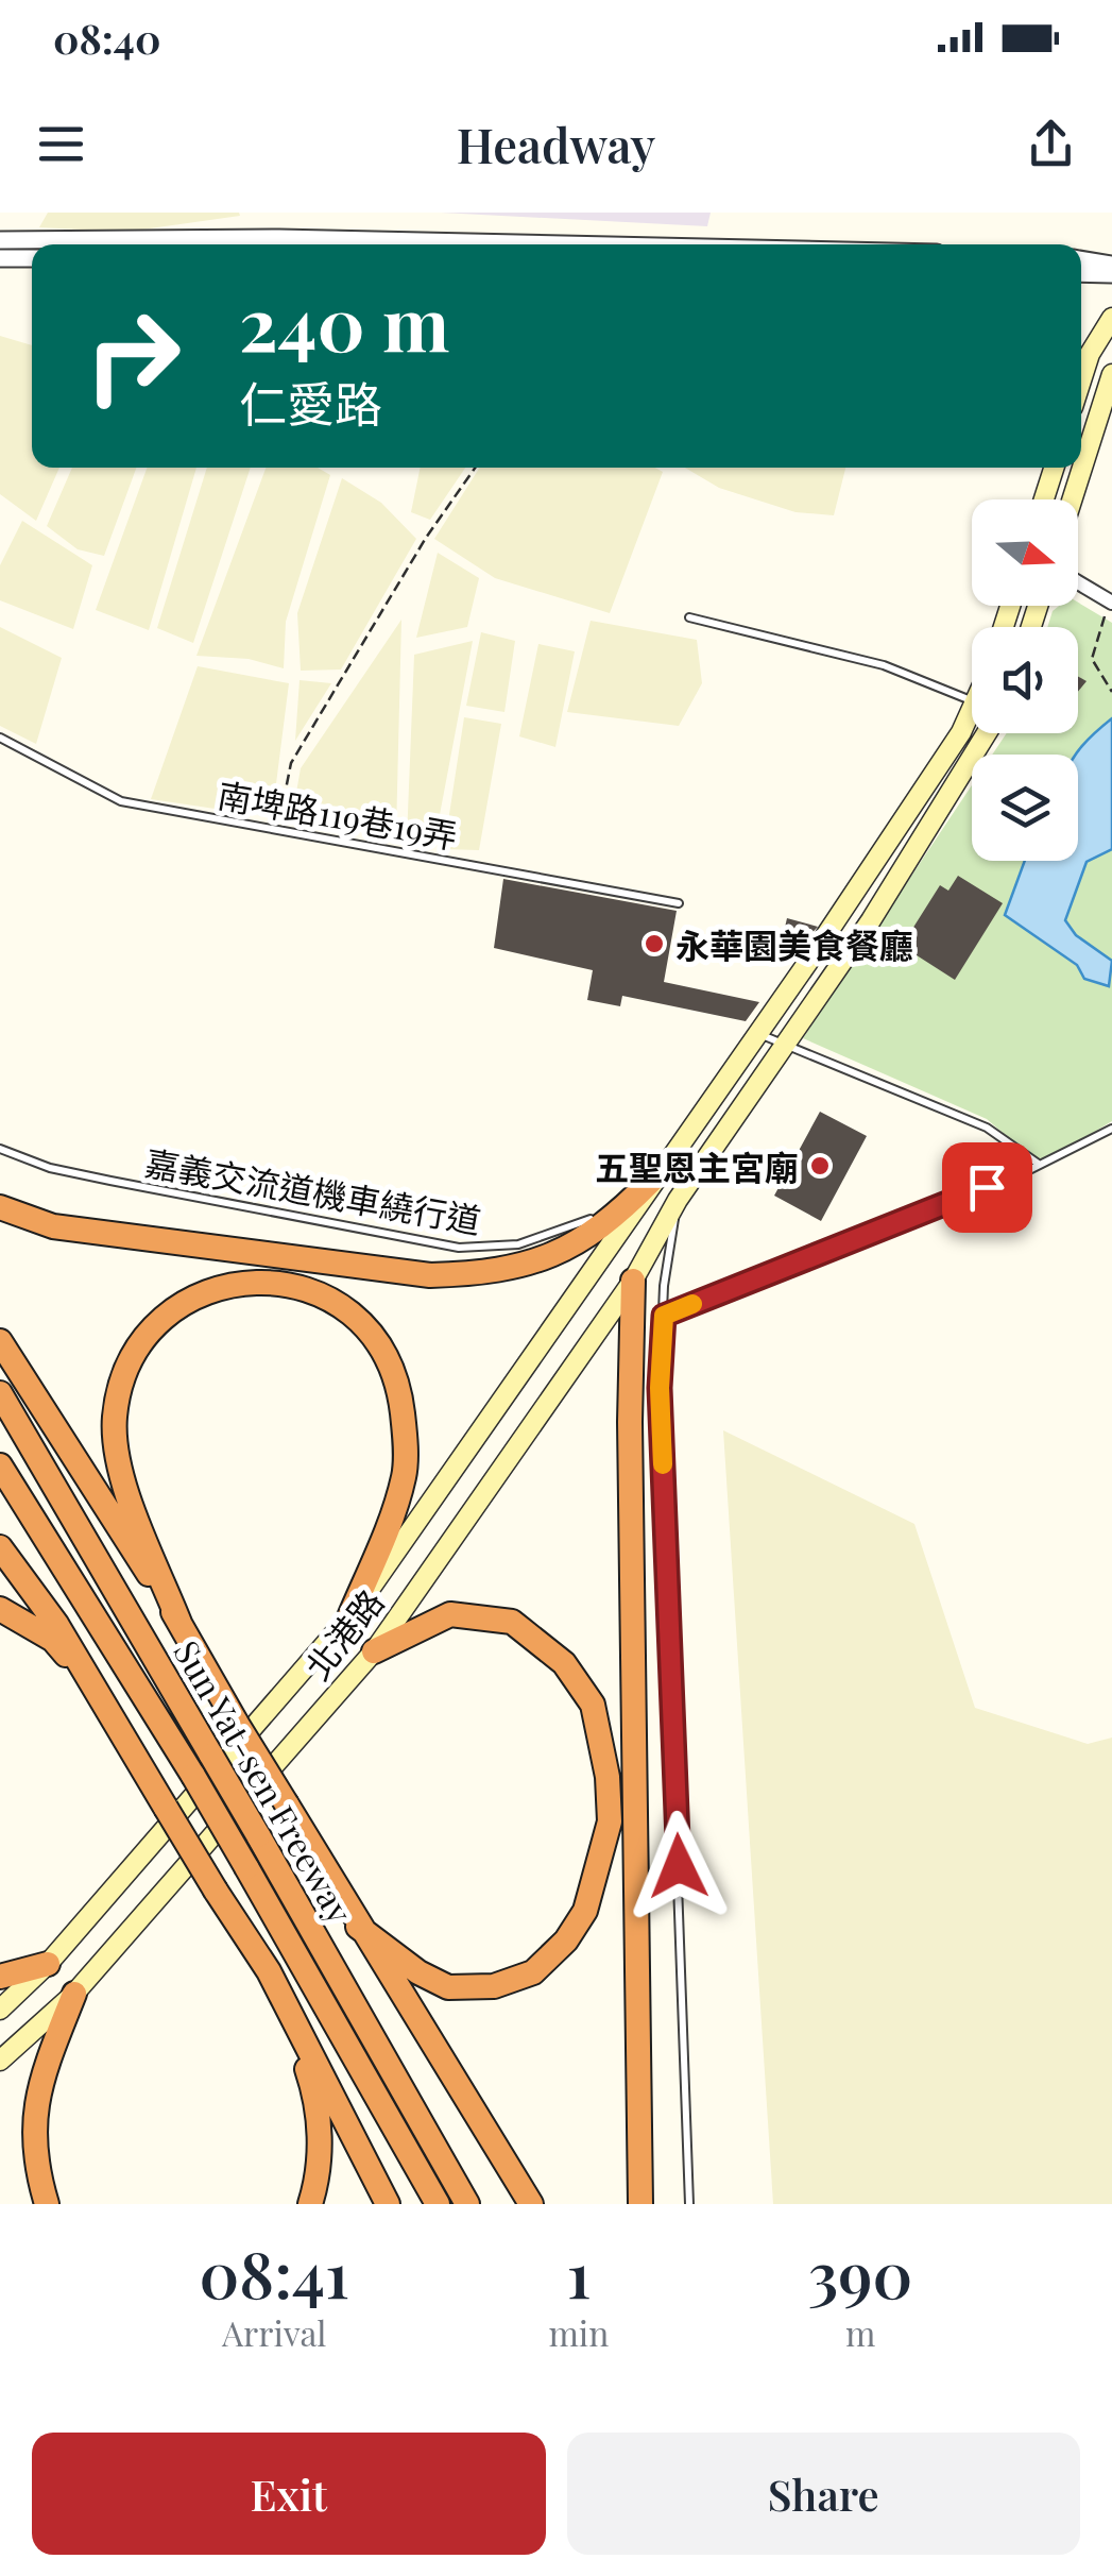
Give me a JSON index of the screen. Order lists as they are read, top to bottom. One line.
{"streets":{"highway":["Sun Yat-sen Freeway"],"main road":["北港路"],"lane":["南埤路119巷19弄","嘉義交流道機車繞行道"]},"crossings":[["嘉義交流道機車繞行道","北港路"]],"places":["永華園美食餐廳","五聖恩主宮廟"],"north":"right","page":{"status":"08:40","header":"Headway","turn":["240 m","仁愛路"],"eta":["08:41","Arrival","1","min","390","m"],"buttons":["Exit","Share"]}}
